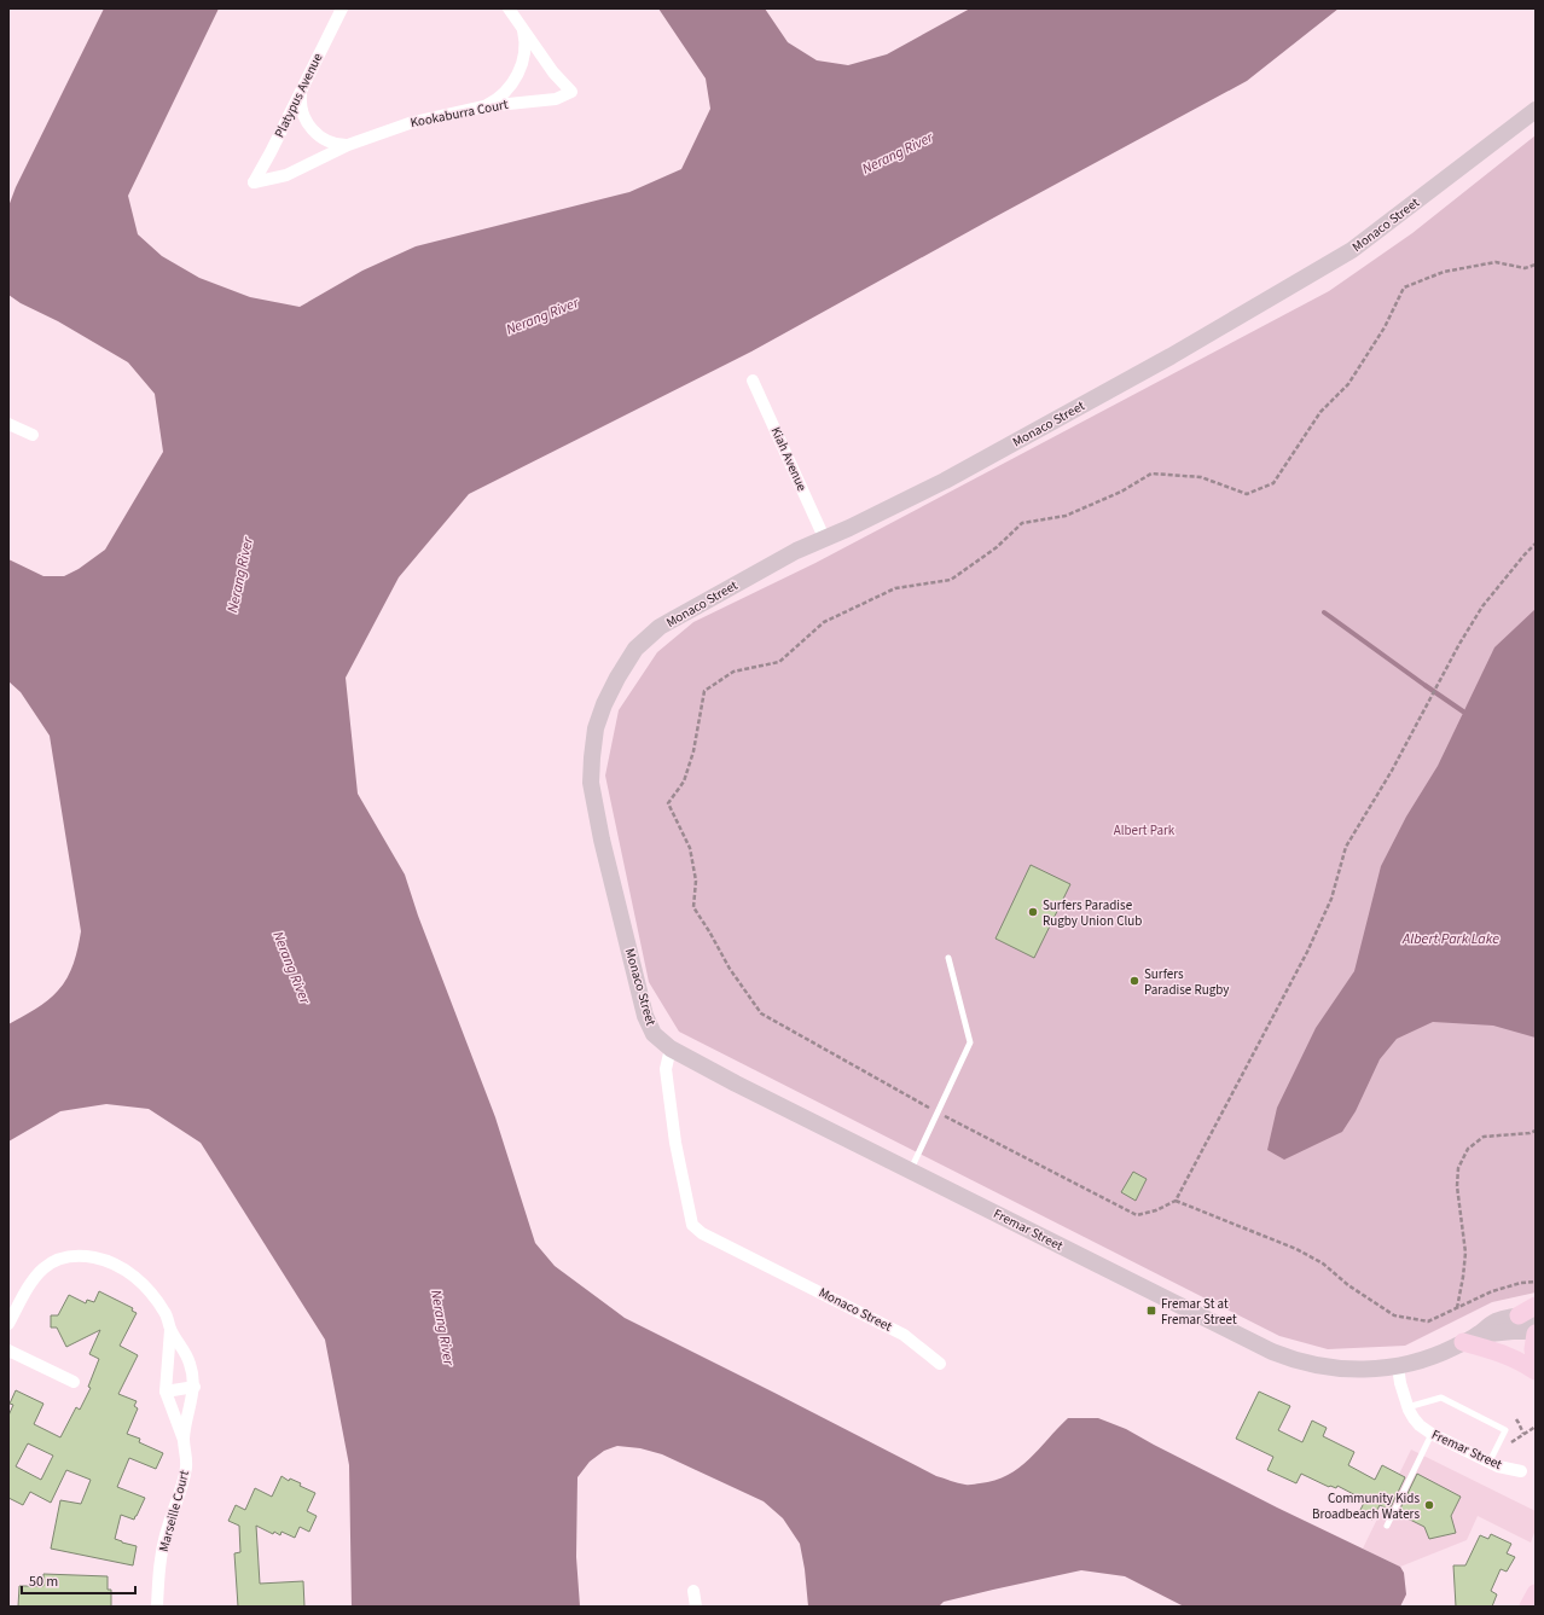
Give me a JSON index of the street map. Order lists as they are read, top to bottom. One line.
{"streets":{"street":["Platypus Avenue","Kookaburra Court","Monaco Street","Kiah Avenue","Fremar Street","Marseille Court"]},"crossings":[["Platypus Avenue","Kookaburra Court"],["Monaco Street","Kiah Avenue"],["Monaco Street","Fremar Street"]],"water":["Nerang River","Albert Park Lake"],"parks":["Albert Park"],"places":{"other":["Surfers Paradise Rugby Union Club","Surfers Paradise Rugby","Community Kids Broadbeach Waters"],"transit":["Fremar St at Fremar Street"]},"scale_bar":"50 m"}
